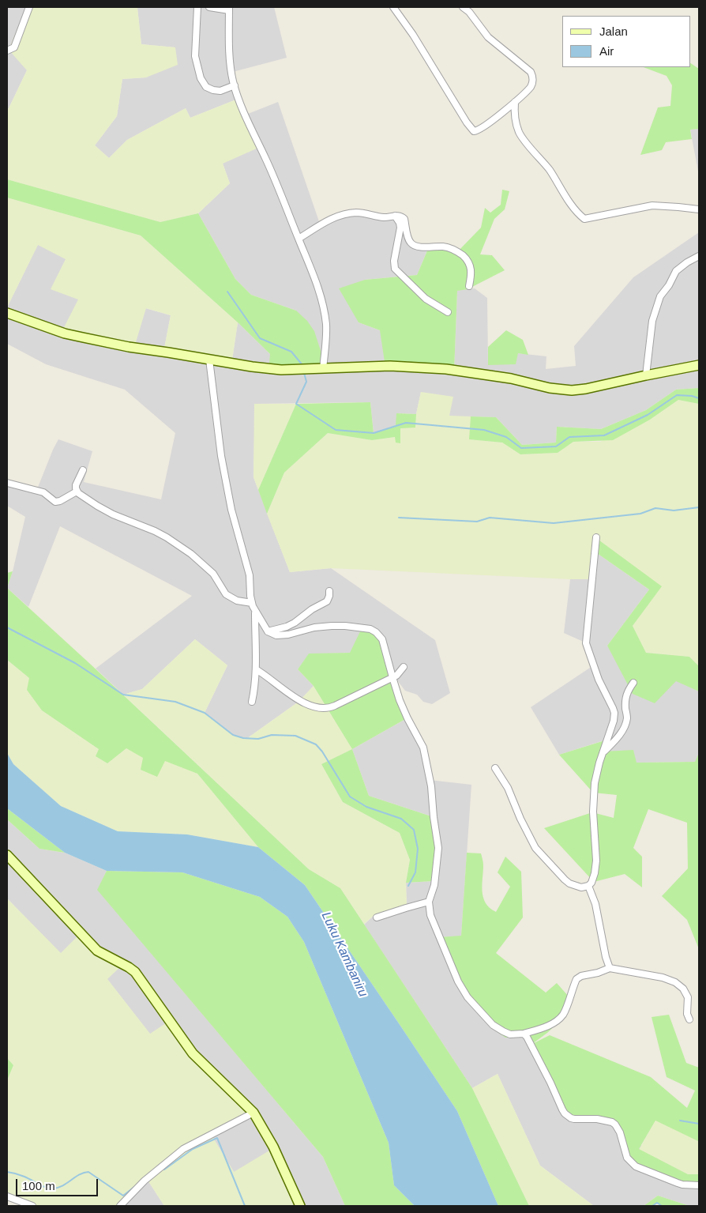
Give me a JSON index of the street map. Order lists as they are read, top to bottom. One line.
{"water":["Luku Kambaniru"],"legend":["Jalan","Air"],"scale_bar":"100 m"}
